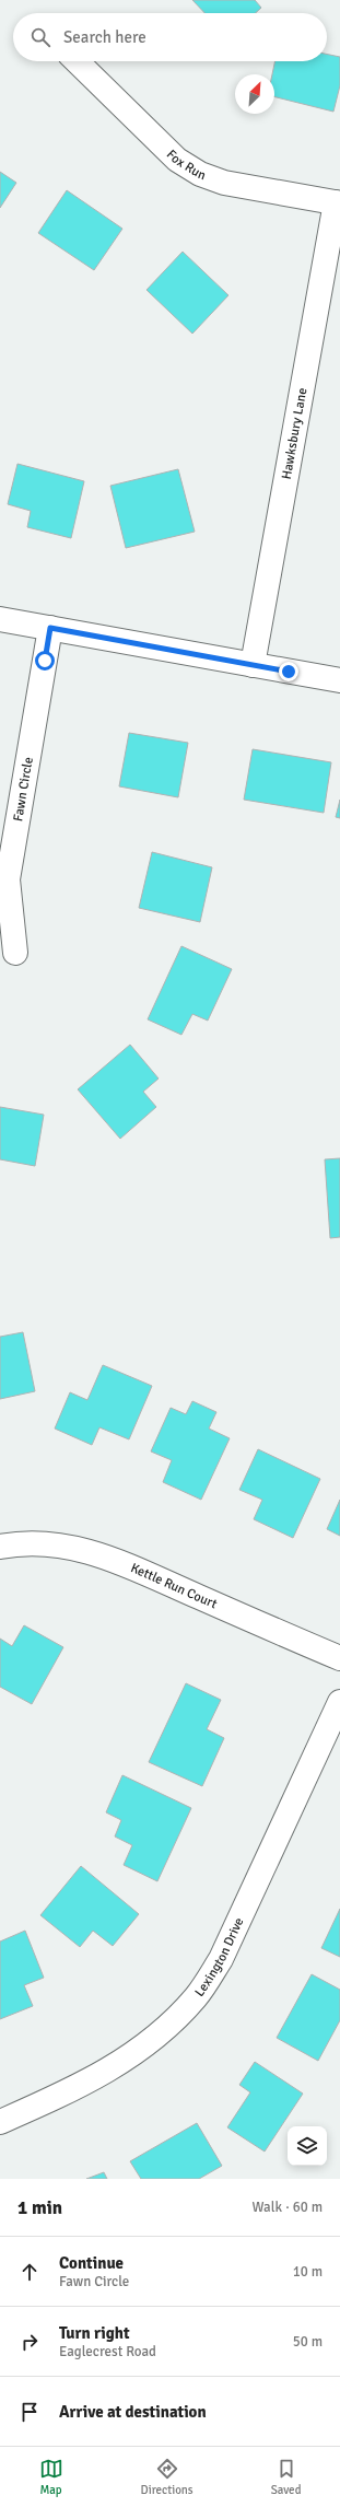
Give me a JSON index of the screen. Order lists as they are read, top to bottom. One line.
{"streets":{"street":["Fox Run","Hawksbury Lane","Fawn Circle","Kettle Run Court","Lexington Drive"]},"crossings":[["Fox Run","Hawksbury Lane"]],"north":"top right","page":{"search":"Search here","heading":["1 min","Walk · 60 m"],"list":[["Continue","Fawn Circle","10 m"],["Turn right","Eaglecrest Road","50 m"],"Arrive at destination"],"nav":["Map","Directions","Saved"]}}
